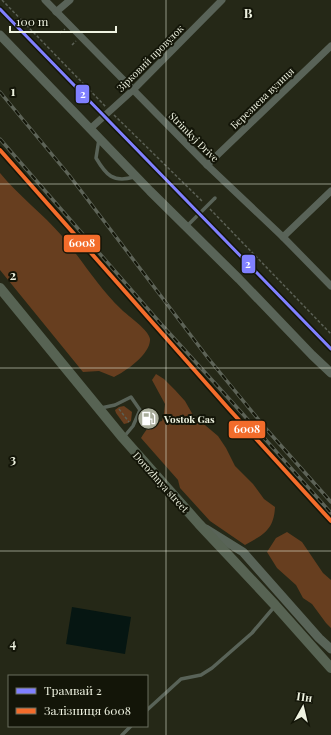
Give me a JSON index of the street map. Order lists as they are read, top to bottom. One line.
{"streets":{"main road":["Dorozhnya street"],"street":["Зірковий провулок","Березнева вулиця","Strimkyj Drive"]},"crossings":[["Зірковий провулок","Strimkyj Drive"],["Березнева вулиця","Strimkyj Drive"]],"places":{"fuel station":["Vostok Gas"]},"lines":["tram line 2","rail line 6008"],"legend":["Трамвай 2","Залізниця 6008"],"scale_bar":"100 m","north":"top","grid":{"columns":["B"],"rows":["1","2","3","4"]}}
